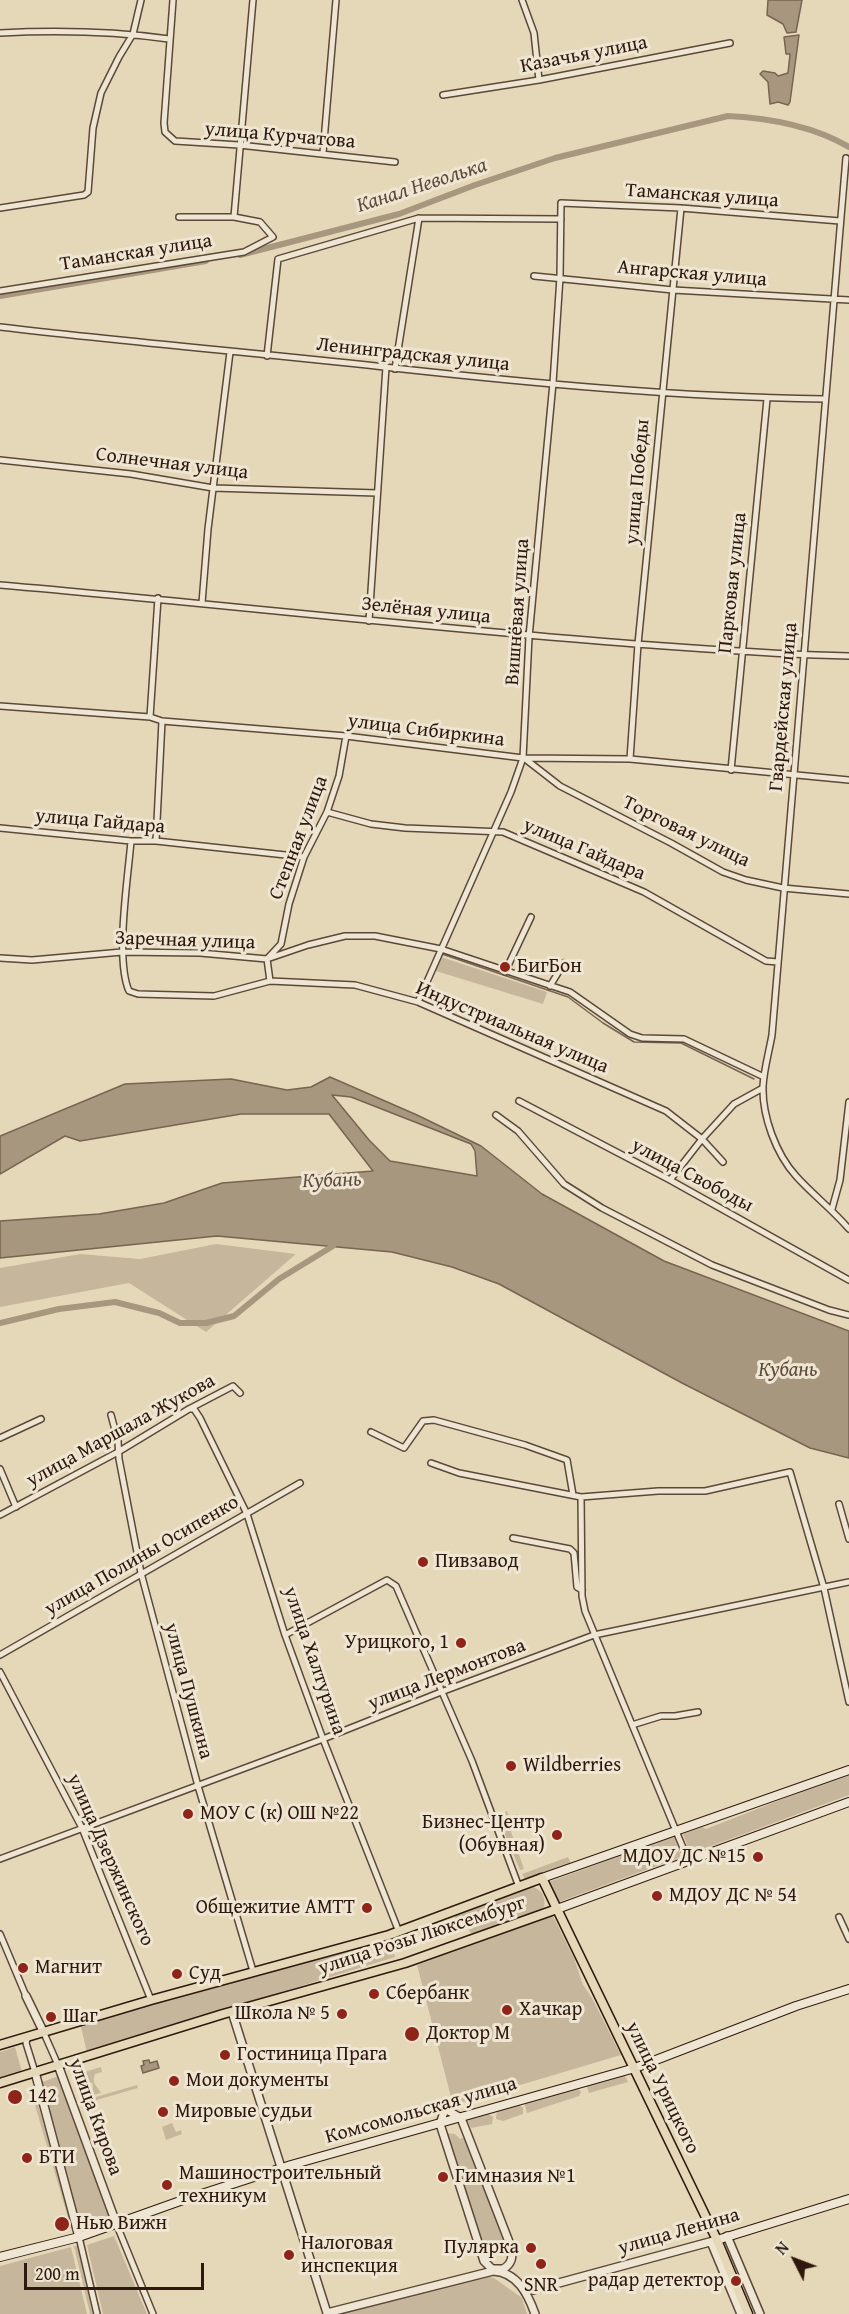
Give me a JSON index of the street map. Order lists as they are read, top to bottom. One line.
{"streets":{"main road":["улица Розы Люксембург","улица Урицкого","Комсомольская улица","улица Ленина"],"street":["Казачья улица","улица Курчатова","Таманская улица","Ангарская улица","Ленинградская улица","Солнечная улица","улица Победы","Парковая улица","Зелёная улица","Вишнёвая улица","Гвардейская улица","улица Сибиркина","улица Гайдара","Торговая улица","Степная улица","Заречная улица","Индустриальная улица","улица Свободы","улица Маршала Жукова","улица Полины Осипенко","улица Халтурина","улица Лермонтова","улица Пушкина","улица Дзержинского","улица Кирова"]},"crossings":[["Таманская улица","улица Победы"],["Таманская улица","Вишнёвая улица"],["Таманская улица","Гвардейская улица"],["Ангарская улица","улица Победы"],["Ангарская улица","Вишнёвая улица"],["Ангарская улица","Гвардейская улица"],["Ленинградская улица","улица Победы"],["Ленинградская улица","Парковая улица"],["Ленинградская улица","Вишнёвая улица"],["Ленинградская улица","Гвардейская улица"],["улица Победы","Зелёная улица"],["улица Победы","улица Сибиркина"],["Парковая улица","Зелёная улица"],["Парковая улица","улица Сибиркина"],["Зелёная улица","Вишнёвая улица"],["Зелёная улица","Гвардейская улица"],["Вишнёвая улица","улица Сибиркина"],["Вишнёвая улица","улица Гайдара"],["Вишнёвая улица","Торговая улица"],["Вишнёвая улица","Заречная улица"],["Вишнёвая улица","Индустриальная улица"],["Гвардейская улица","улица Сибиркина"],["Гвардейская улица","улица Гайдара"],["Гвардейская улица","Торговая улица"],["Гвардейская улица","Заречная улица"],["улица Сибиркина","Торговая улица"],["улица Сибиркина","Степная улица"],["улица Гайдара","Степная улица"],["улица Гайдара","Индустриальная улица"],["Степная улица","Заречная улица"],["Заречная улица","Индустриальная улица"],["улица Маршала Жукова","улица Халтурина"],["улица Маршала Жукова","улица Пушкина"],["улица Полины Осипенко","улица Халтурина"],["улица Полины Осипенко","улица Пушкина"],["улица Халтурина","улица Лермонтова"],["улица Халтурина","улица Розы Люксембург"],["улица Лермонтова","улица Пушкина"],["улица Лермонтова","улица Дзержинского"],["улица Пушкина","улица Розы Люксембург"],["улица Дзержинского","улица Розы Люксембург"],["улица Розы Люксембург","улица Урицкого"],["улица Розы Люксембург","улица Кирова"],["улица Урицкого","Комсомольская улица"],["улица Урицкого","улица Ленина"],["Комсомольская улица","улица Кирова"]],"water":["Канал Неволька","Кубань"],"places":["БигБон","Пивзавод","Урицкого, 1","Wildberries","МОУ С (к) ОШ №22","Бизнес-Центр (Обувная)","МДОУ ДС №15","МДОУ ДС № 54","Общежитие АМТТ","Магнит","Суд","Сбербанк","Хачкар","Школа № 5","Шаг","Доктор М","Гостиница Прага","Мои документы","142","Мировые судьи","БТИ","Гимназия №1","Машиностроительный техникум","Нью Вижн","Пулярка","Налоговая инспекция","SNR","радар детектор"],"scale_bar":"200 m","north":"top left"}
